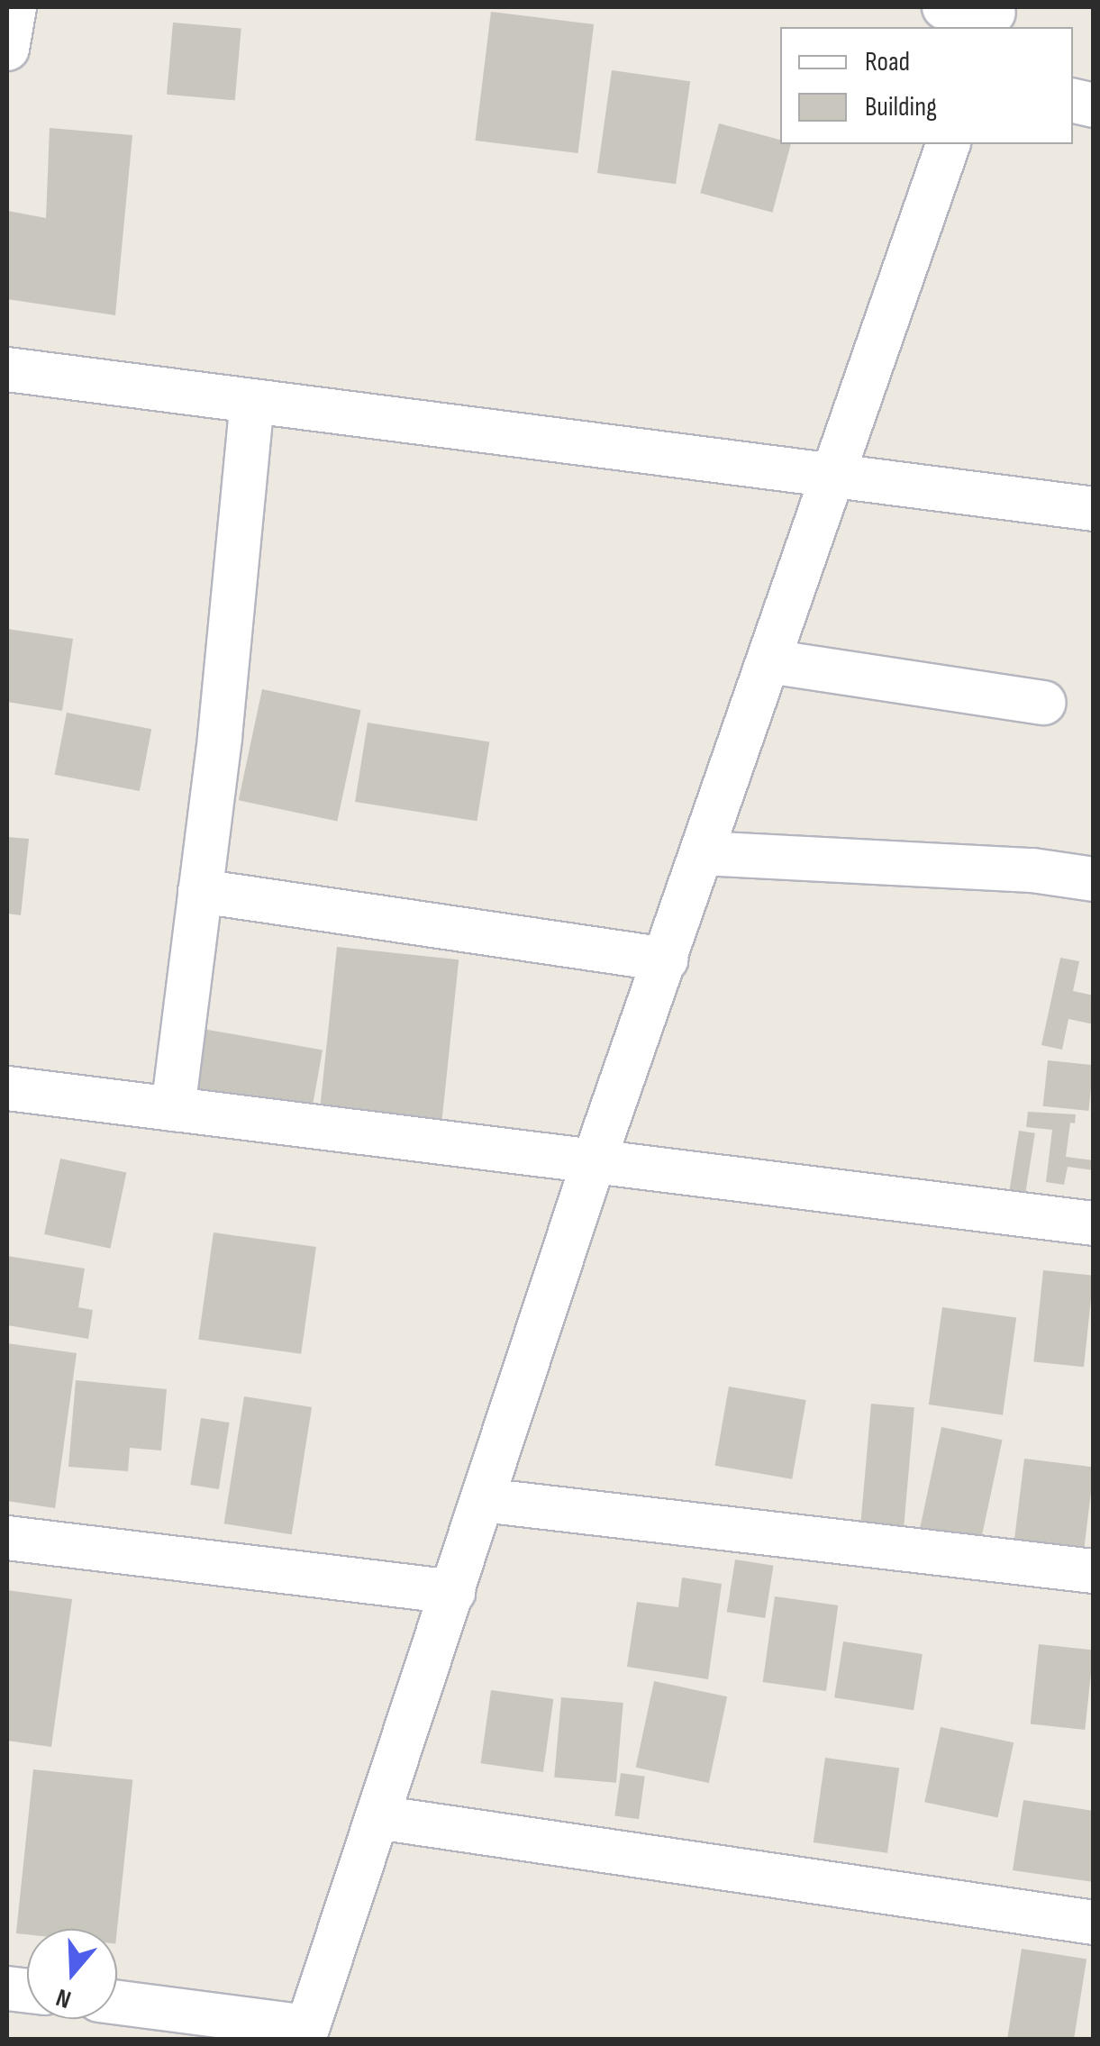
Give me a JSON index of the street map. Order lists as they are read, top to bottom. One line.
{"legend":["Road","Building"],"north":"bottom"}
